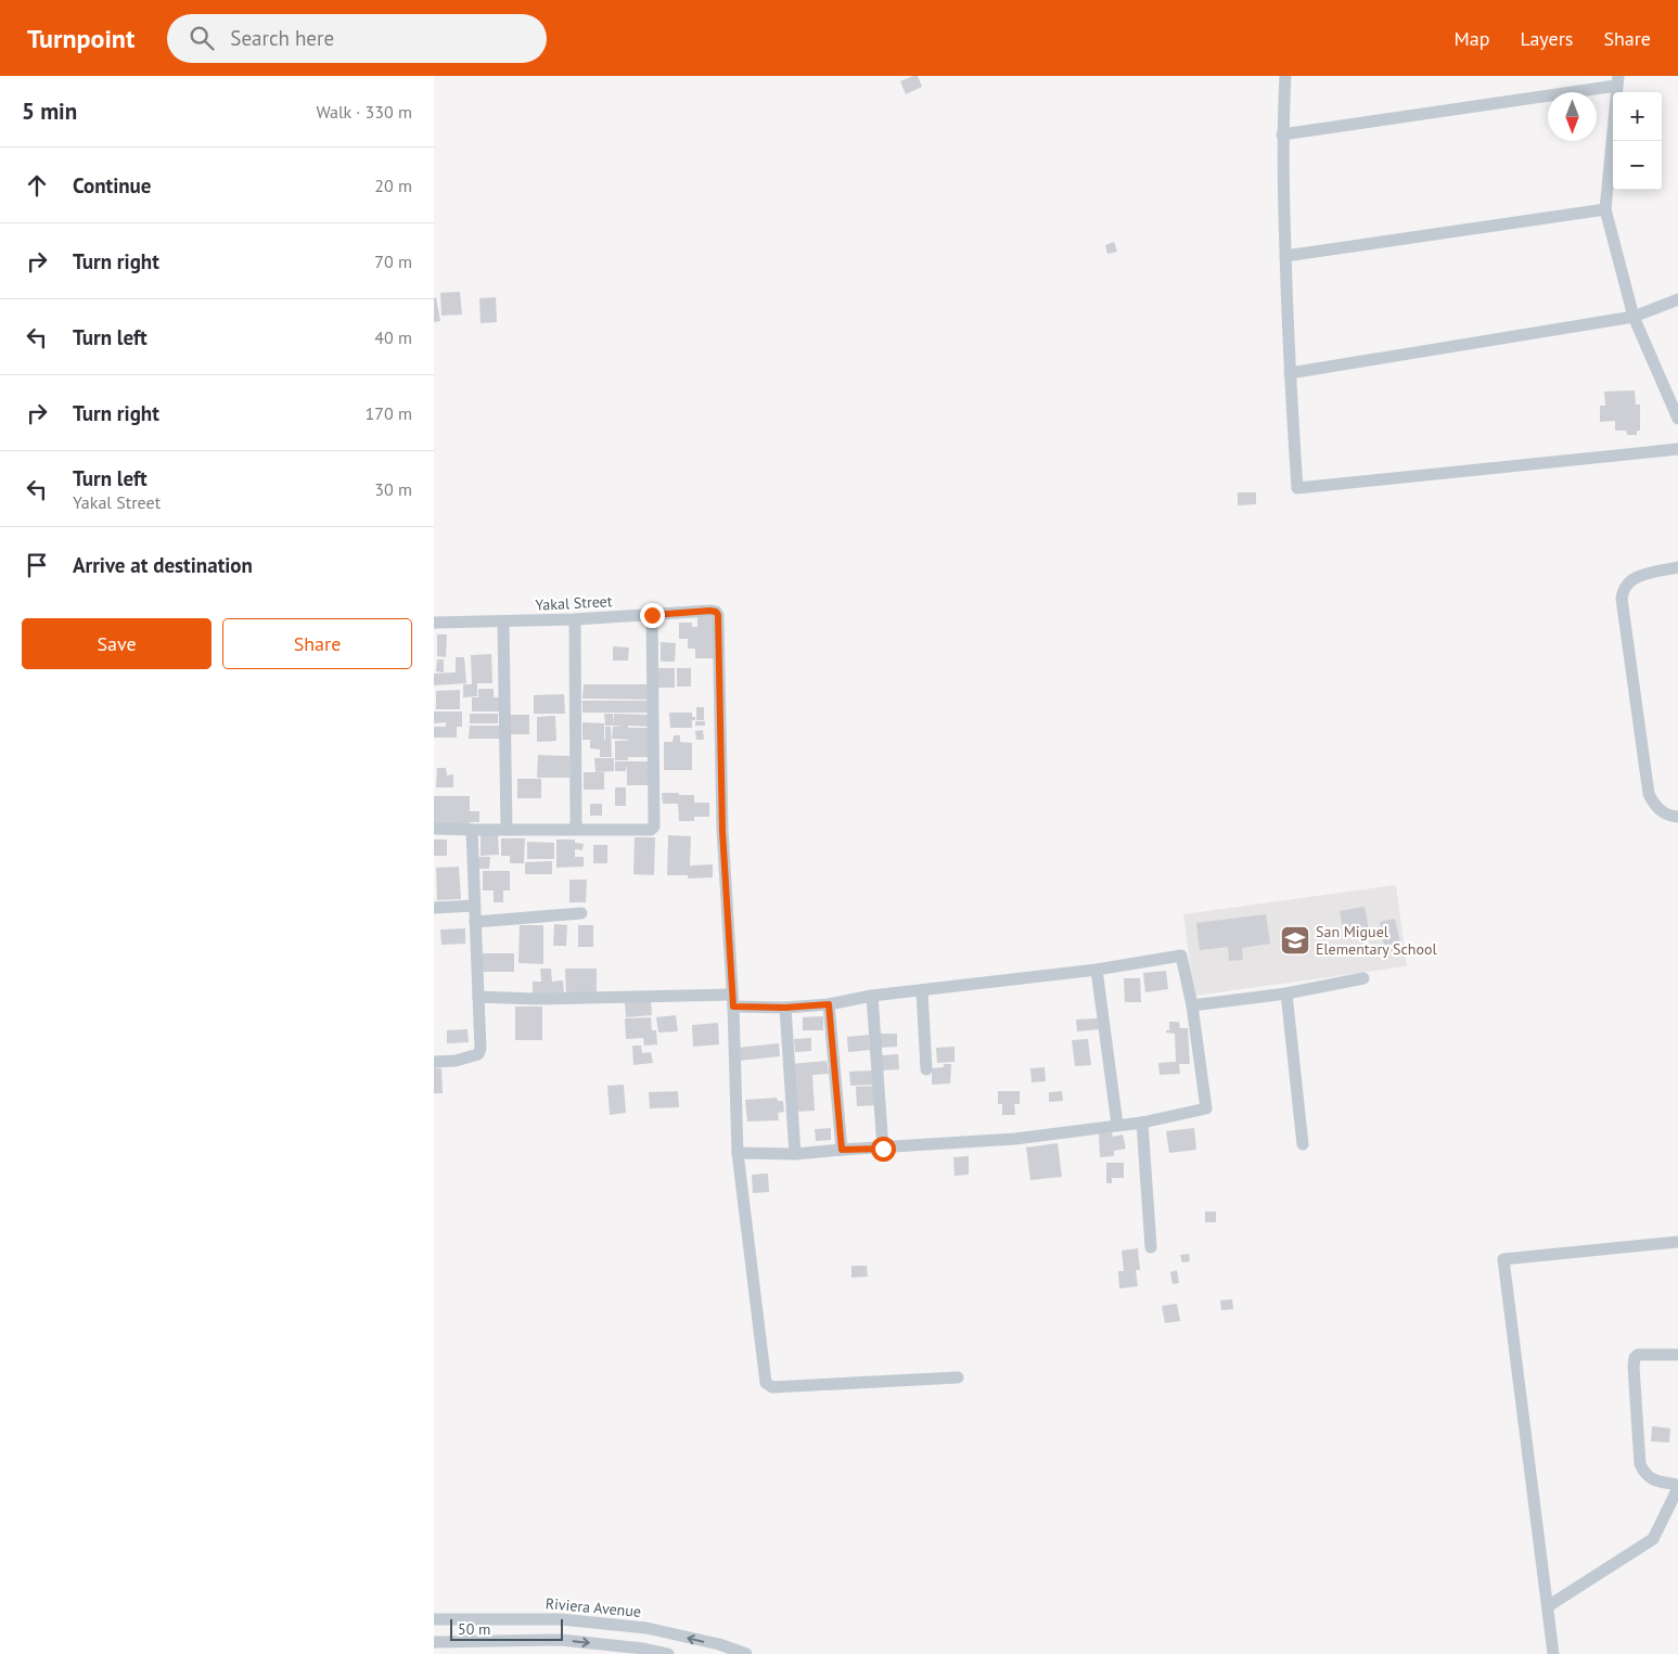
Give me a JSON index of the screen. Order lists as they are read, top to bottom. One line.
{"streets":{"street":["Yakal Street","Riviera Avenue"]},"places":{"school or university":["San Miguel Elementary School"]},"scale_bar":"50 m","north":"bottom","page":{"header":"Turnpoint","search":"Search here","nav":["Map","Layers","Share"],"heading":["5 min","Walk · 330 m"],"map_buttons":["+","−"],"list":[["Continue","20 m"],["Turn right","70 m"],["Turn left","40 m"],["Turn right","170 m"],["Turn left","Yakal Street","30 m"],"Arrive at destination"],"buttons":["Save","Share"],"scale":"50 m"}}
